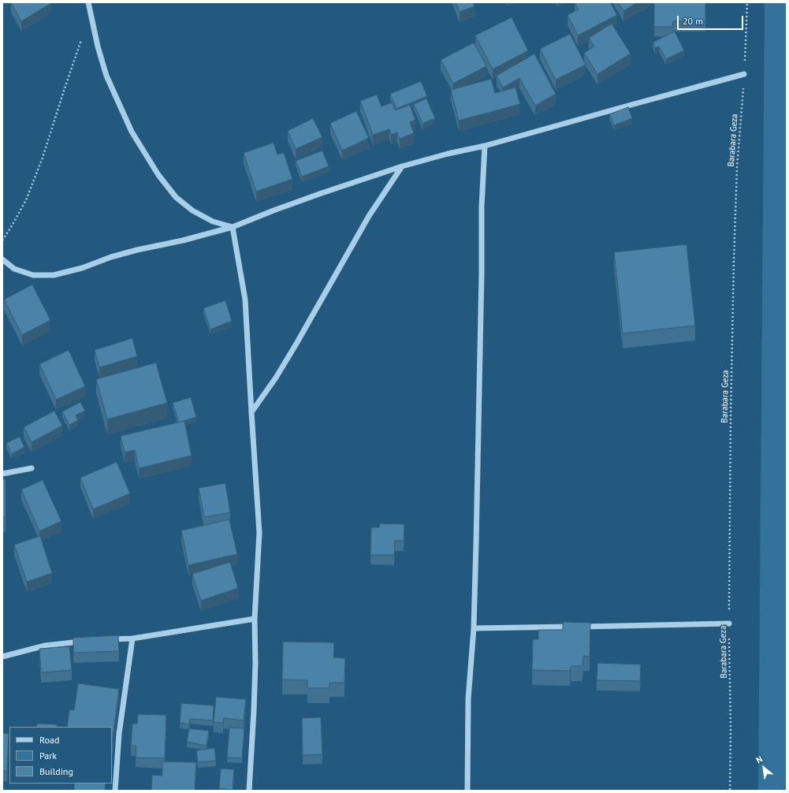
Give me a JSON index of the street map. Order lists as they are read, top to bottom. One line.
{"streets":{"path":["Barabara Geza"]},"legend":["Road","Park","Building"],"scale_bar":"20 m","north":"top left"}
